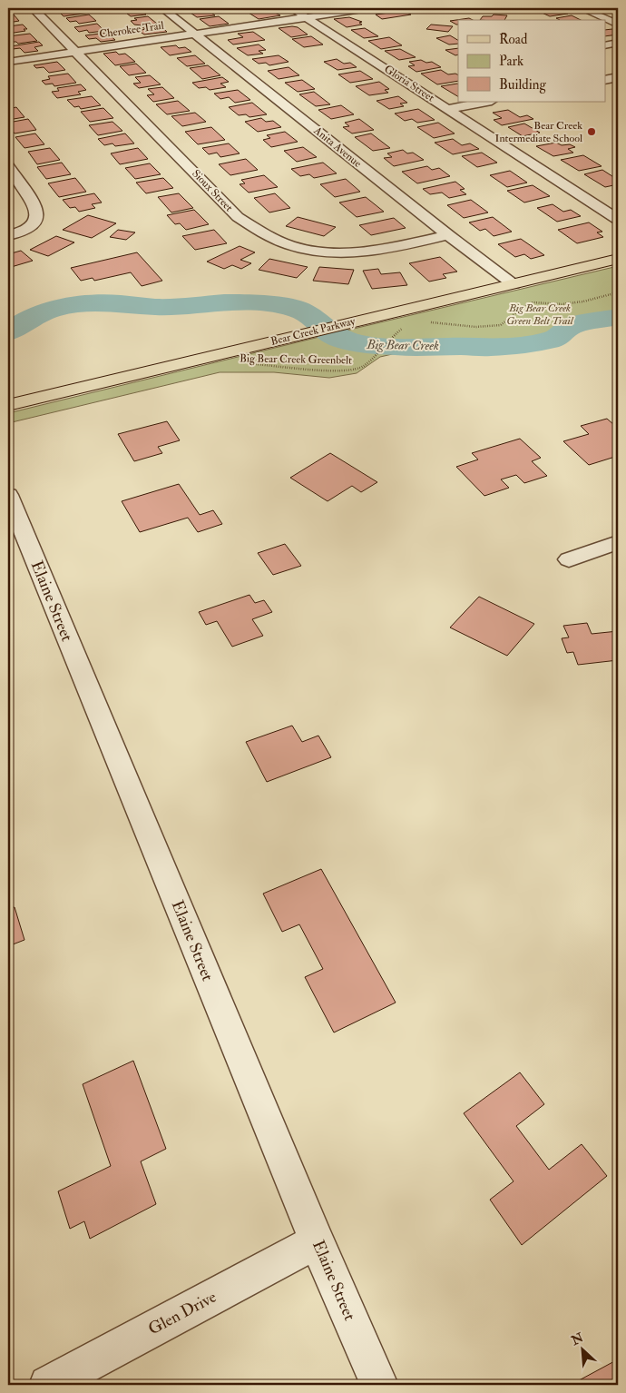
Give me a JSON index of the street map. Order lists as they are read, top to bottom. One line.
{"streets":{"main road":["Bear Creek Parkway"],"street":["Cherokee Trail","Gloria Street","Anita Avenue","Sioux Street","Elaine Street","Glen Drive"],"path":["Big Bear Creek Greenbelt"]},"crossings":[["Cherokee Trail","Gloria Street"],["Cherokee Trail","Anita Avenue"],["Cherokee Trail","Sioux Street"],["Anita Avenue","Sioux Street"],["Anita Avenue","Bear Creek Parkway"],["Elaine Street","Glen Drive"]],"water":["Big Bear Creek"],"parks":["Big Bear Creek Green Belt Trail"],"places":["Bear Creek Intermediate School"],"legend":["Road","Park","Building"],"north":"top left"}
